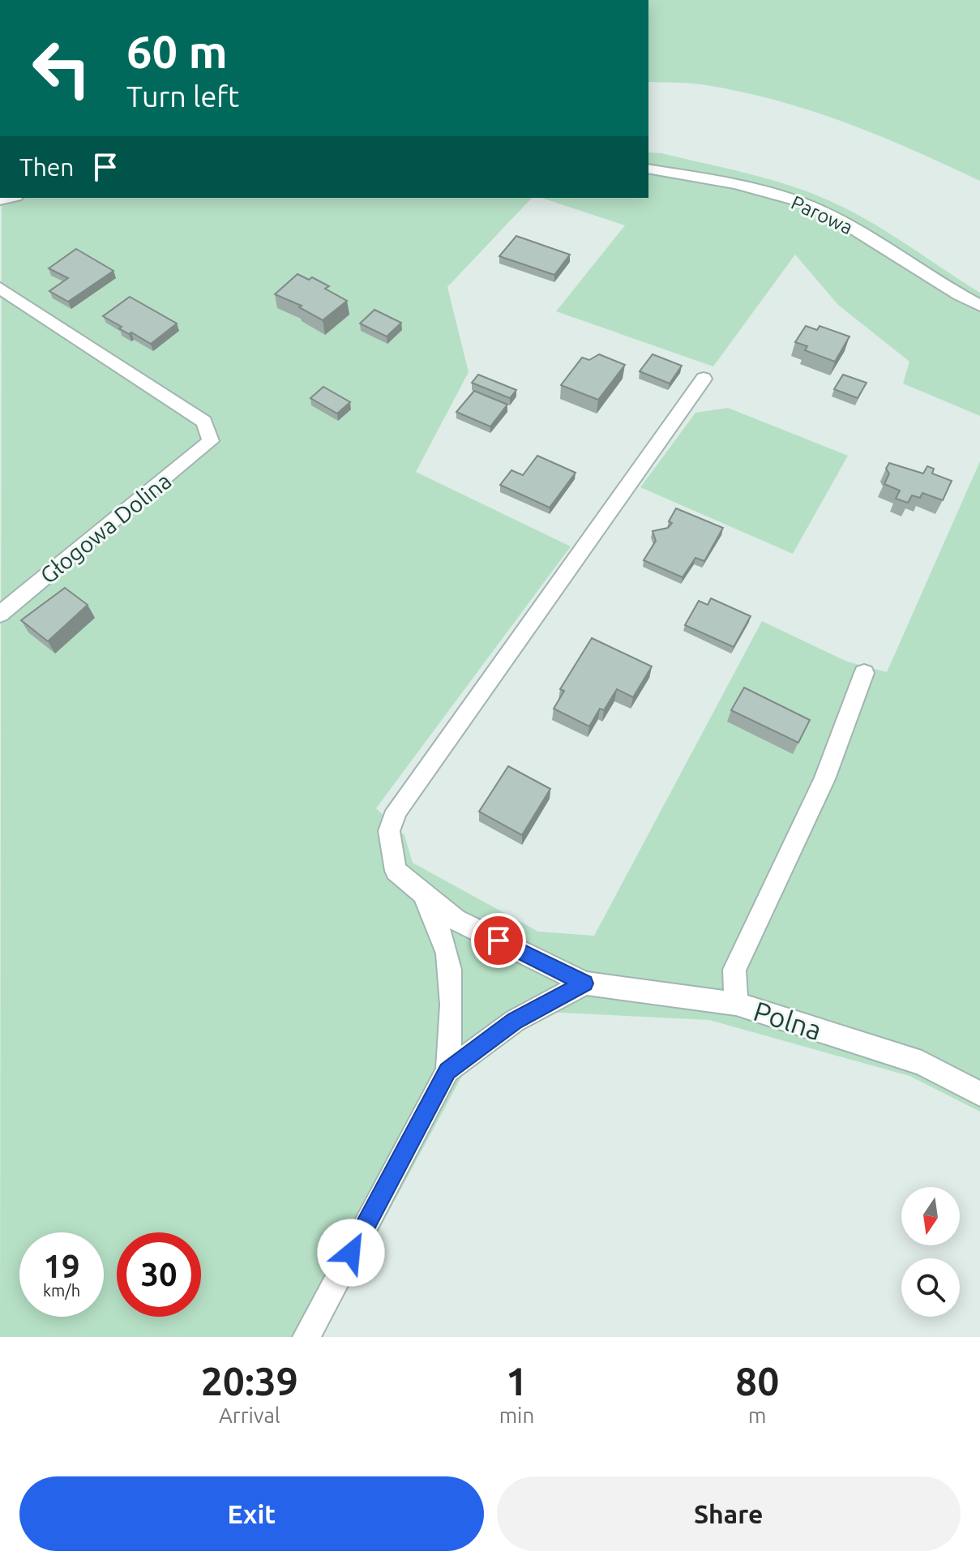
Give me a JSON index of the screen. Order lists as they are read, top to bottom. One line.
{"streets":{"street":["Parowa","Głogowa Dolina","Polna"]},"north":"bottom","page":{"turn":["60 m","Turn left"],"then":"Then","speed":"19 km/h","limit":"30","eta":["20:39","Arrival","1","min","80","m"],"buttons":["Exit","Share"]}}
